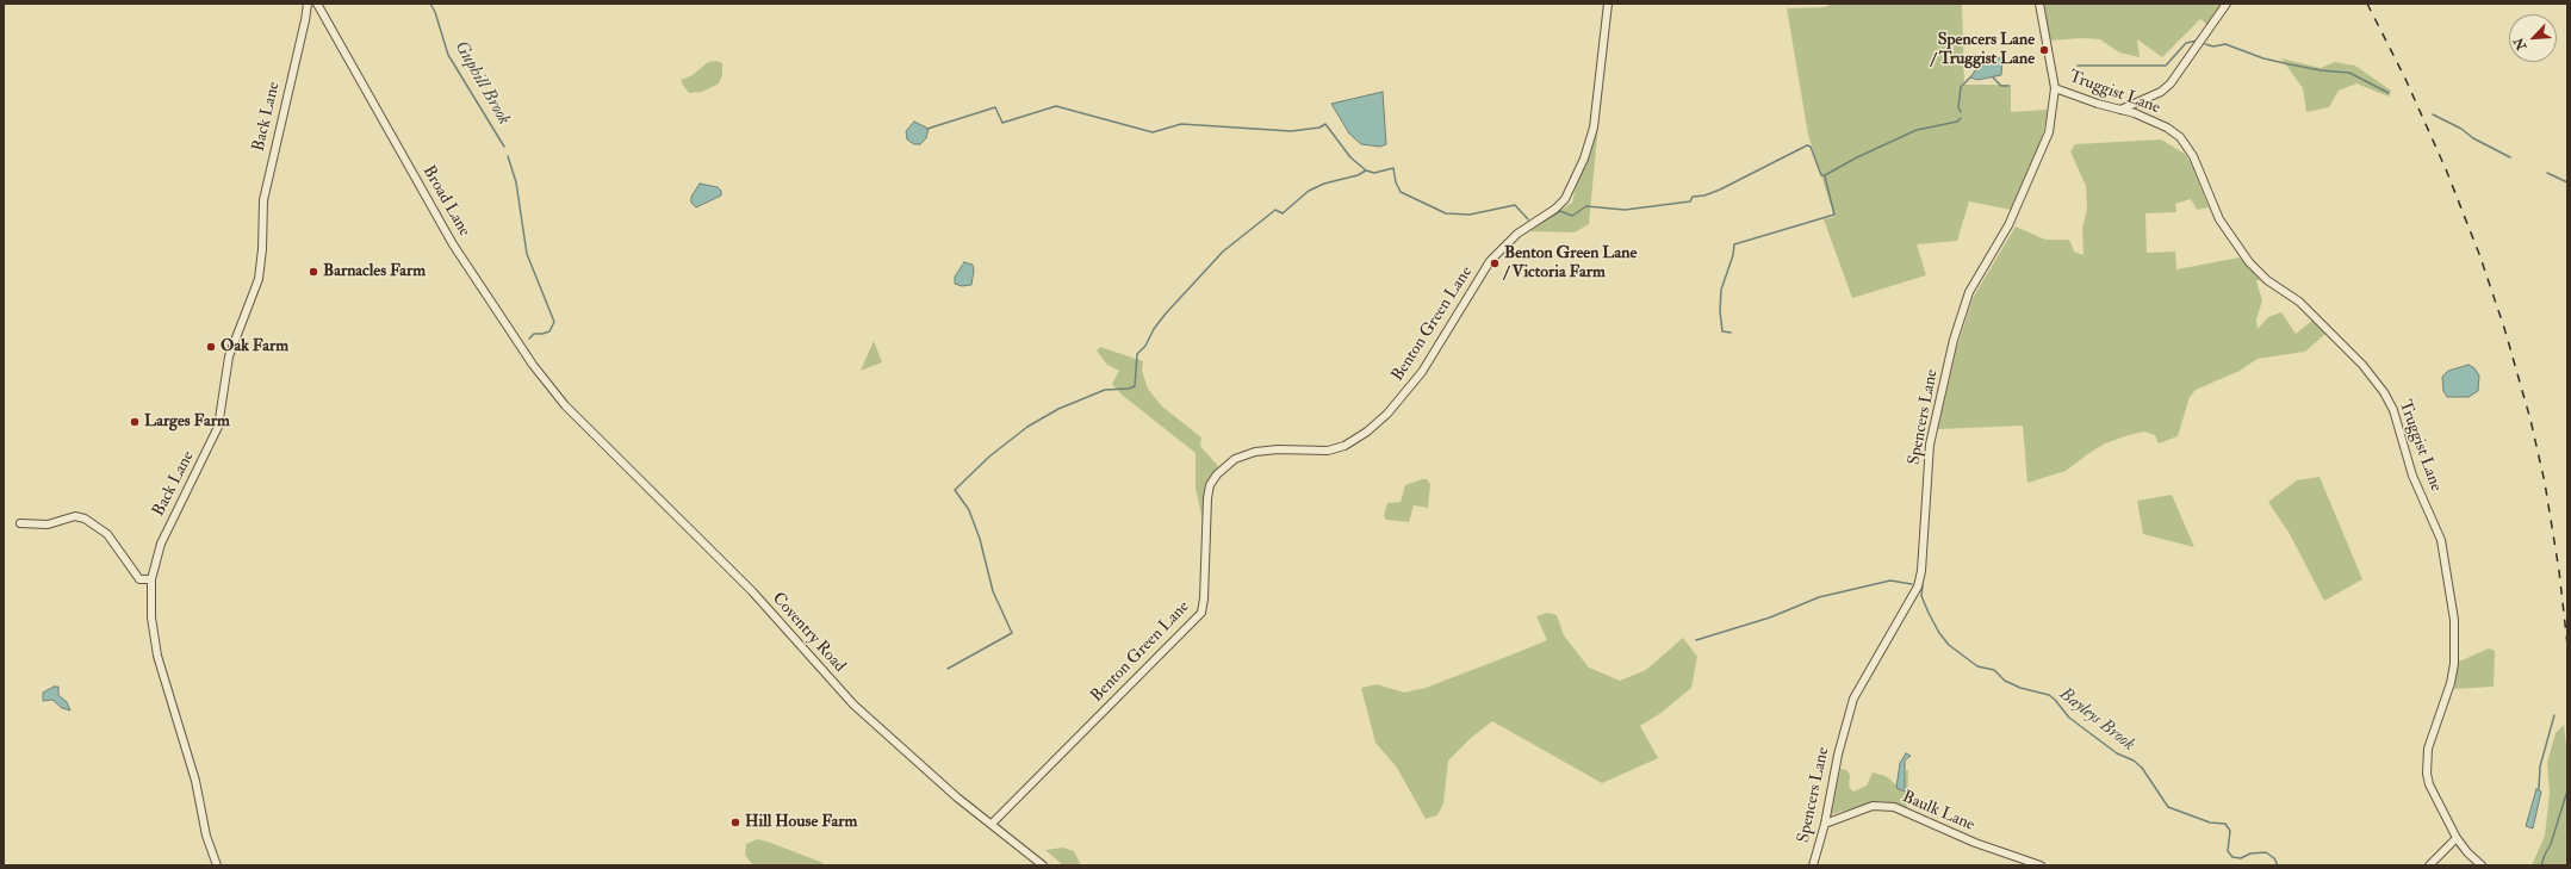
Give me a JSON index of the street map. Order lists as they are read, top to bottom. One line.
{"streets":{"street":["Truggist Lane","Back Lane","Broad Lane","Benton Green Lane","Spencers Lane","Coventry Road","Baulk Lane"]},"crossings":[["Truggist Lane","Spencers Lane"],["Broad Lane","Coventry Road"],["Benton Green Lane","Coventry Road"],["Spencers Lane","Baulk Lane"]],"water":["Guphill Brook","Bayleys Brook"],"places":["Spencers Lane / Truggist Lane","Benton Green Lane / Victoria Farm","Barnacles Farm","Oak Farm","Larges Farm","Hill House Farm"],"north":"bottom left"}
